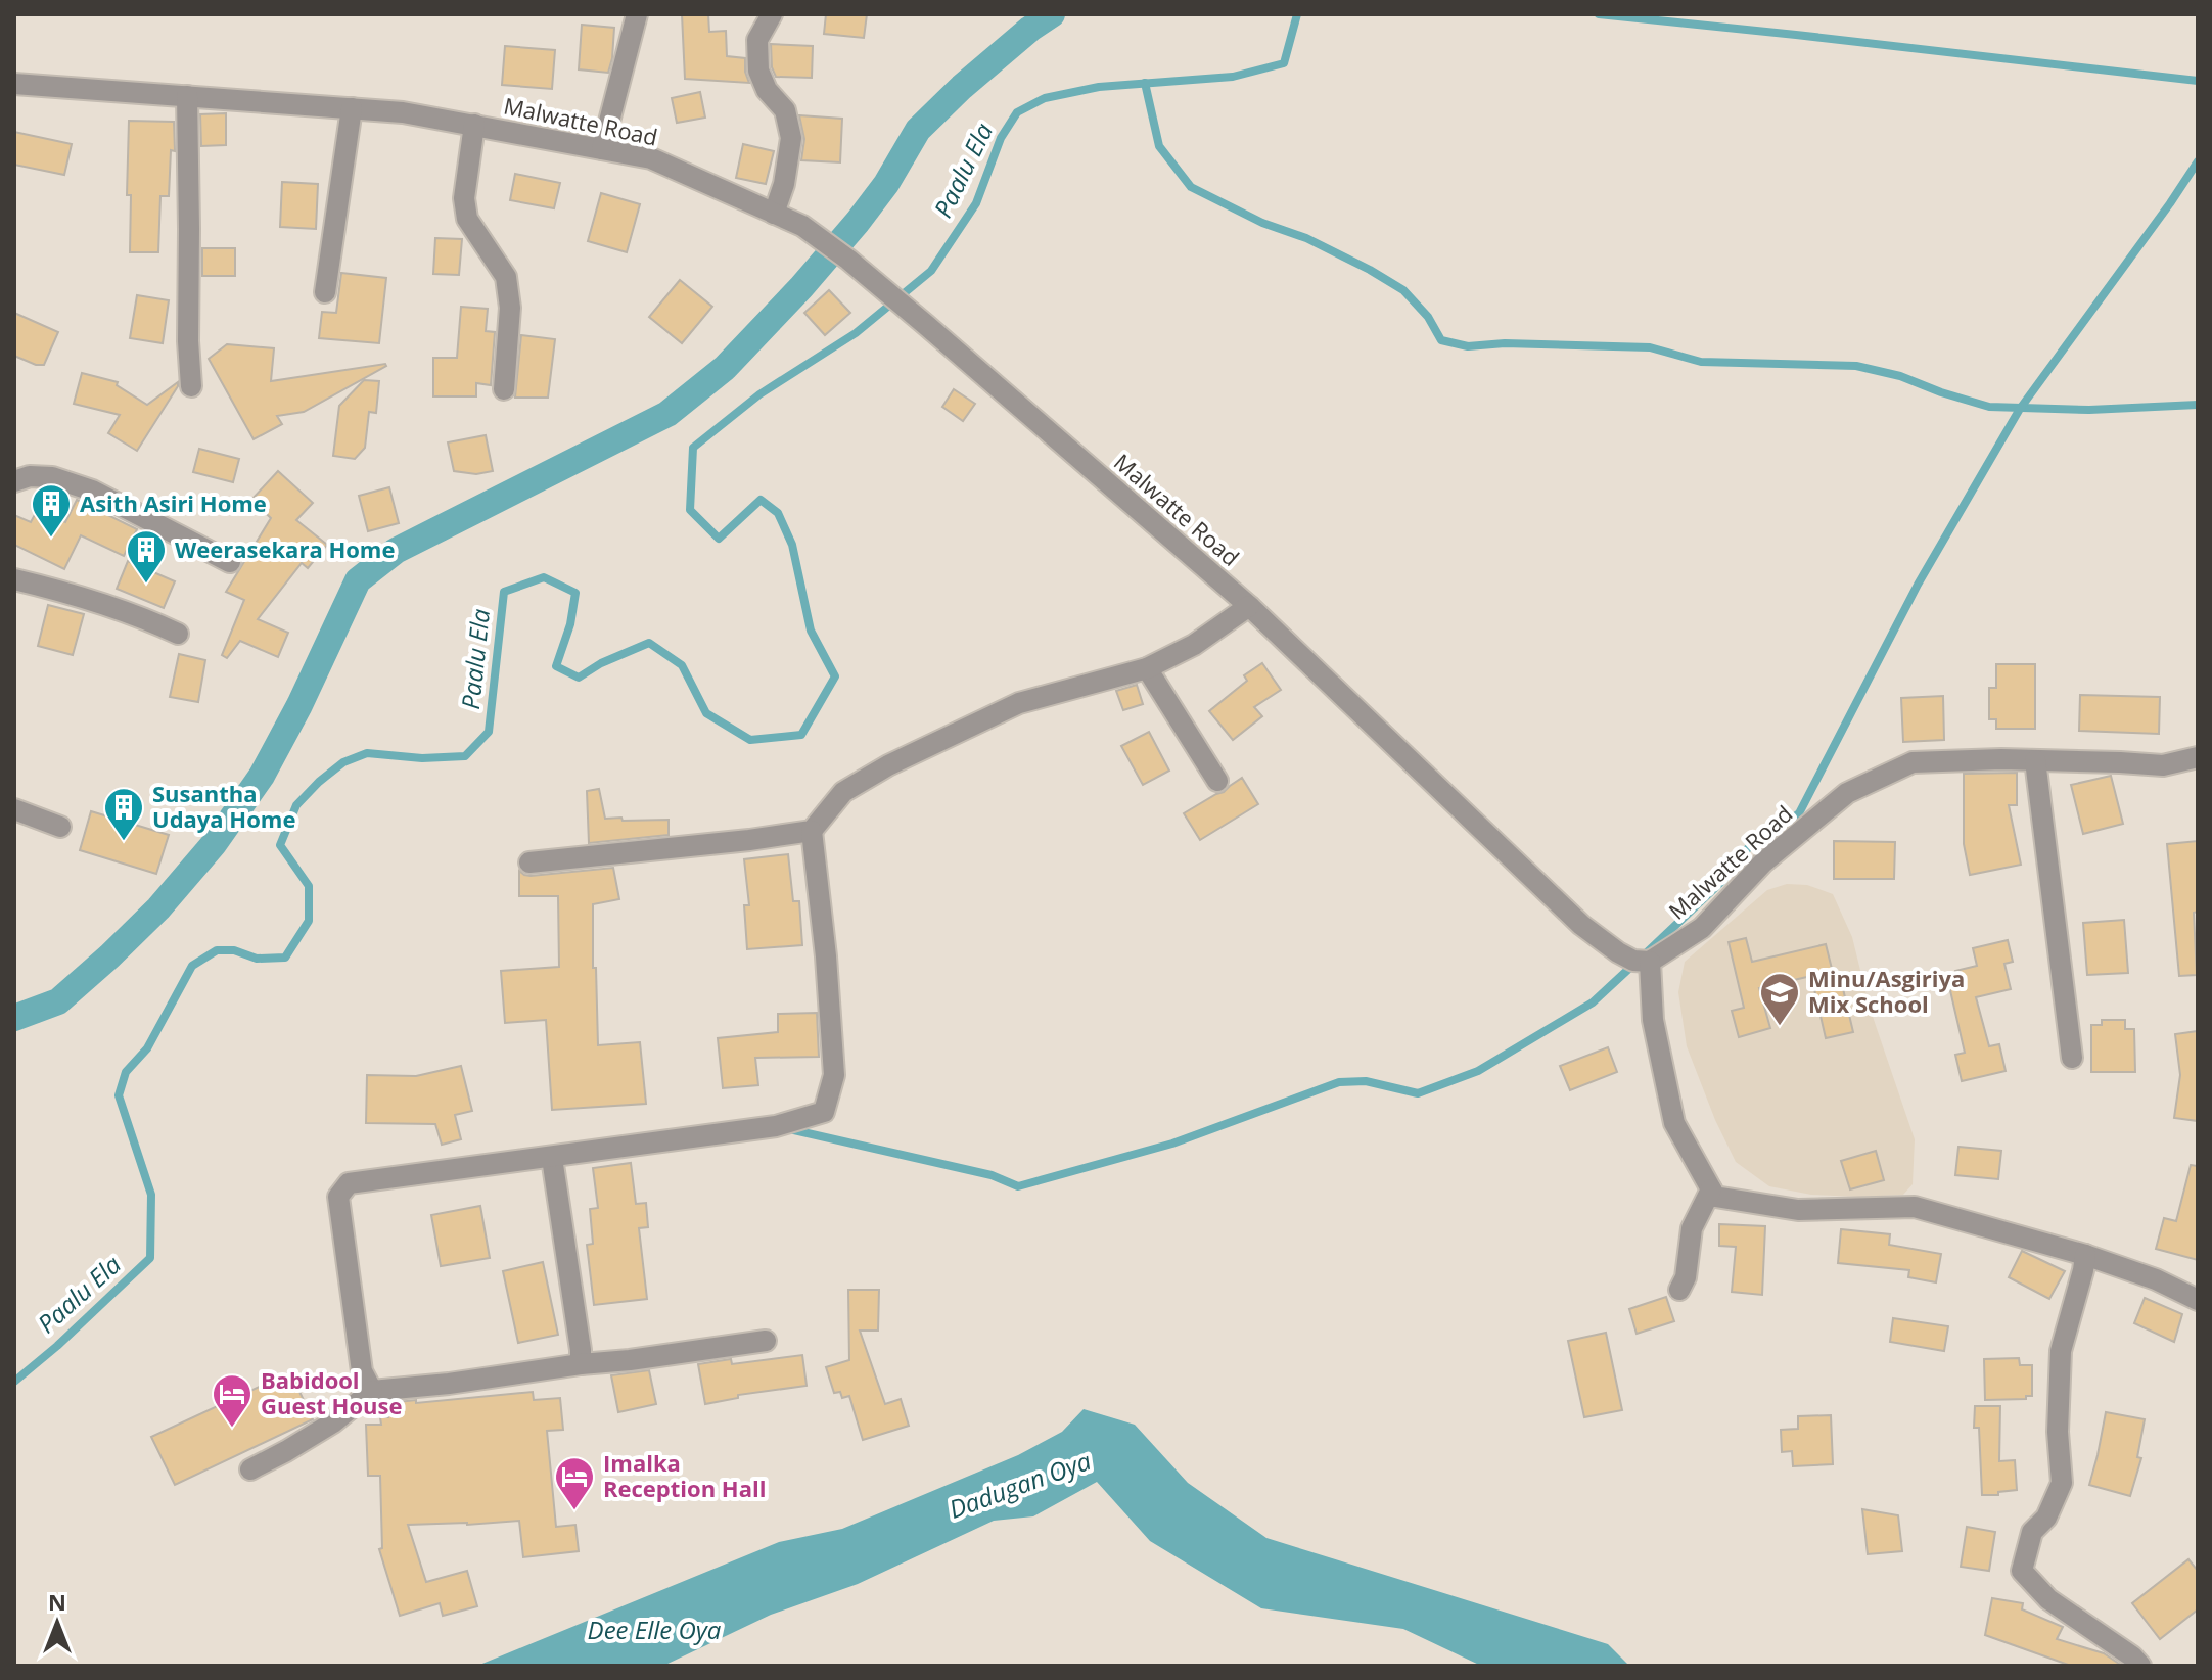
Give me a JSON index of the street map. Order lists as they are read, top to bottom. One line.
{"streets":{"street":["Malwatte Road"]},"water":["Paalu Ela","Dadugan Oya","Dee Elle Oya"],"places":{"building":["Asith Asiri Home","Weerasekara Home","Susantha Udaya Home"],"school or university":["Minu/Asgiriya Mix School"],"hotel":["Babidool Guest House","Imalka Reception Hall"]},"north":"top"}
